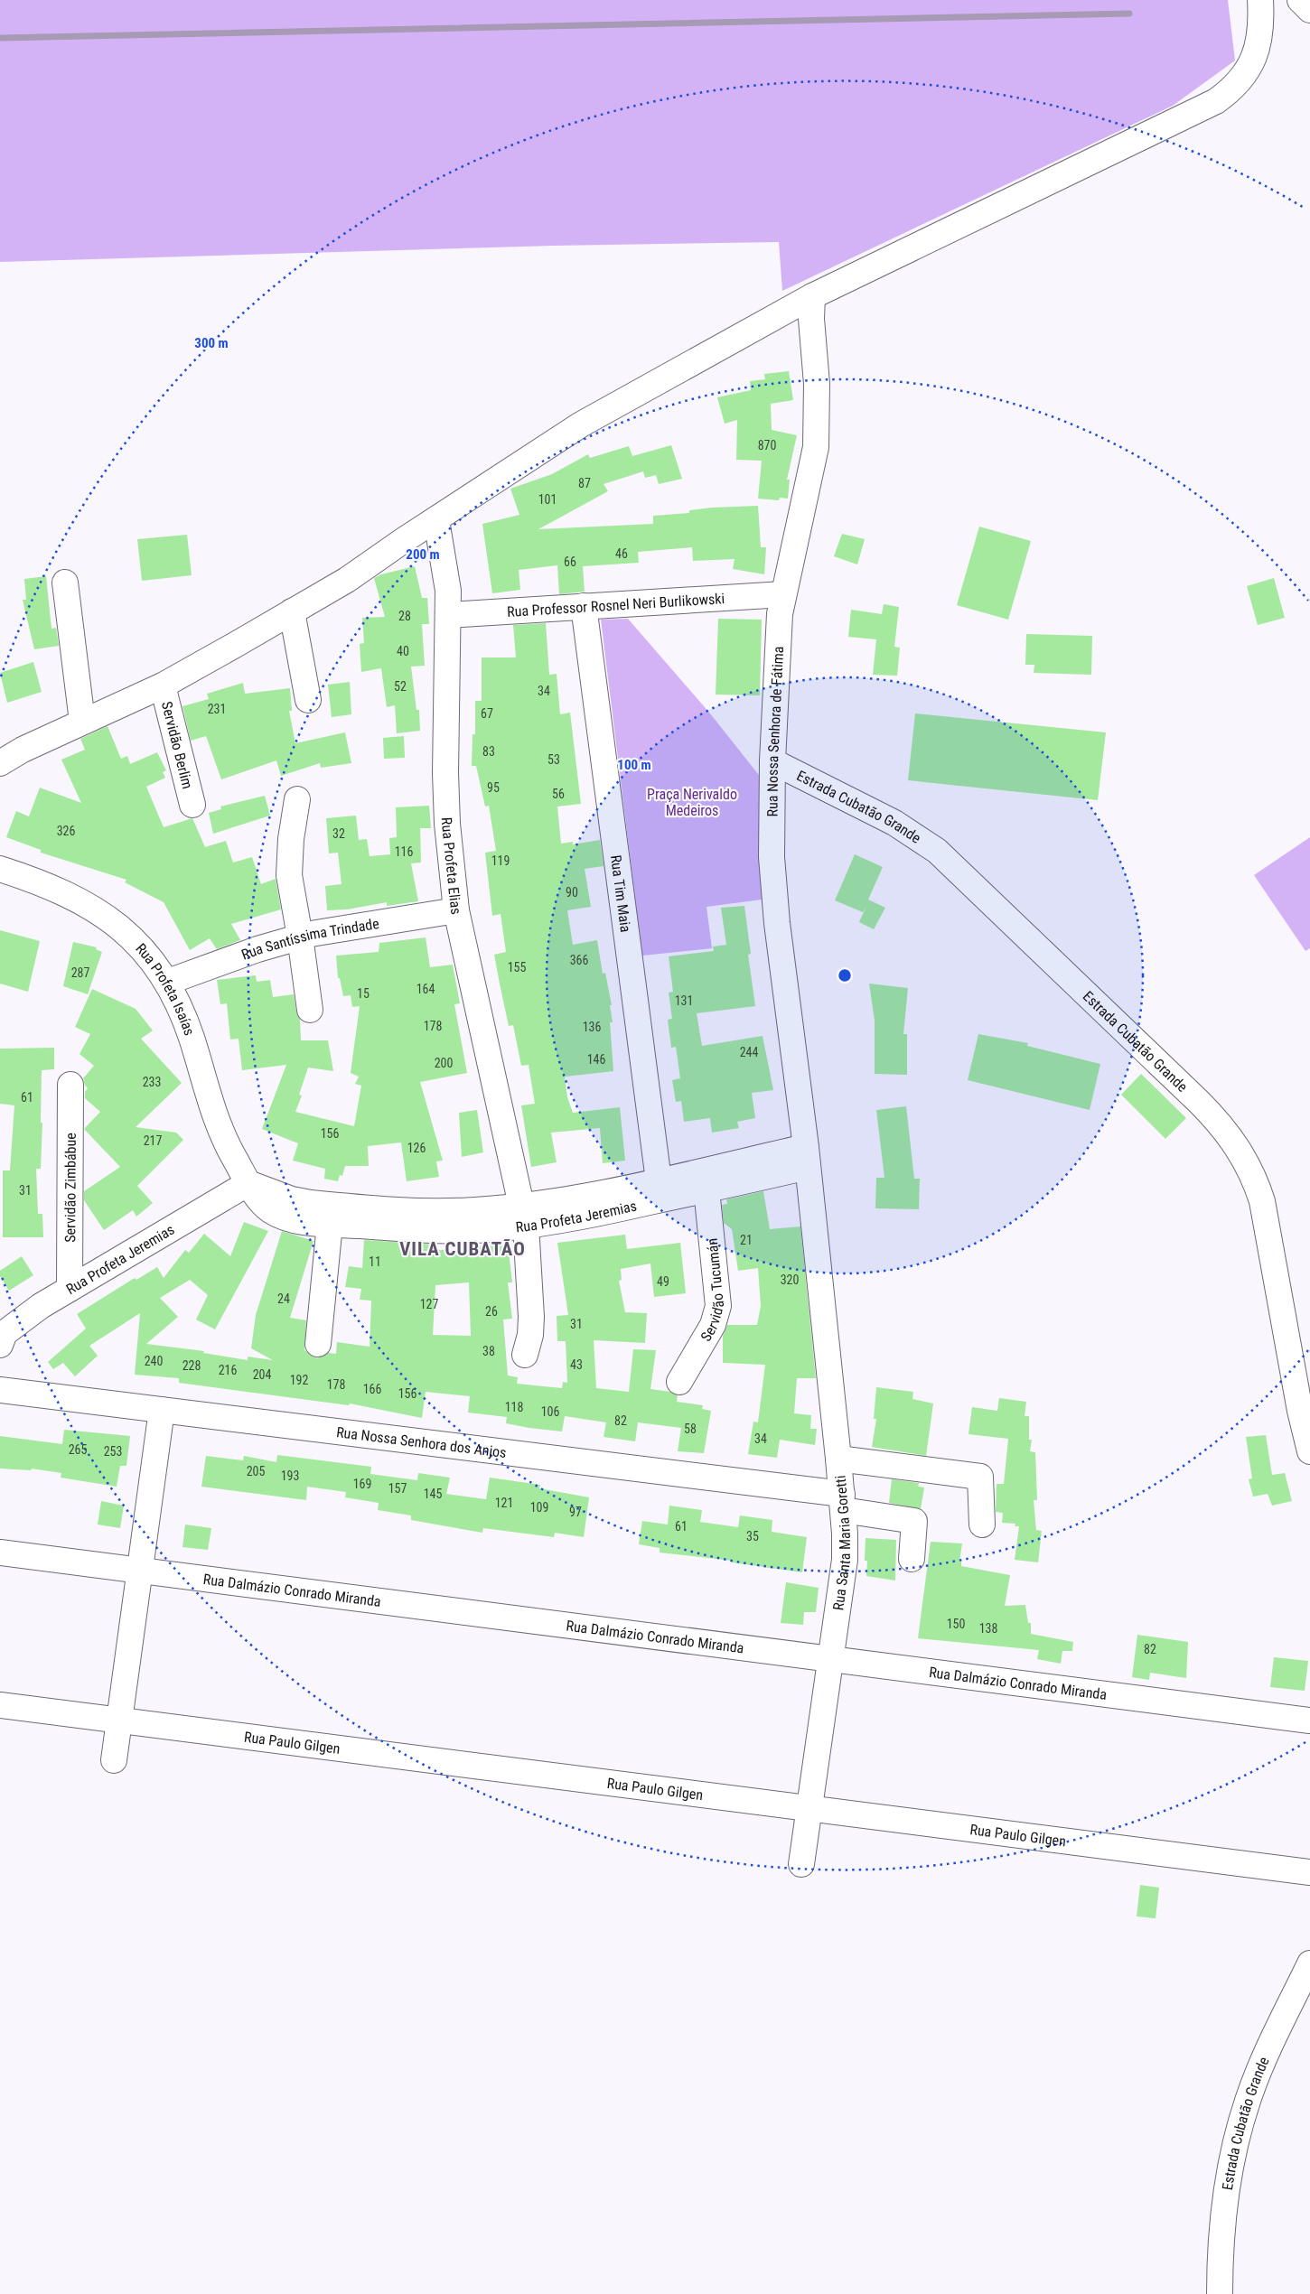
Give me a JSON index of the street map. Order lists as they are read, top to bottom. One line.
{"streets":{"street":["Rua Professor Rosnel Neri Burlikowski","Rua Nossa Senhora de Fátima","Servidão Berlim","Estrada Cubatão Grande","Rua Profeta Elias","Rua Tim Maia","Rua Santíssima Trindade","Rua Profeta Isaías","Servidão Zimbábue","Rua Profeta Jeremias","Servidão Tucumán","Rua Nossa Senhora dos Anjos","Rua Santa Maria Goretti","Rua Dalmázio Conrado Miranda","Rua Paulo Gilgen"]},"crossings":[["Rua Professor Rosnel Neri Burlikowski","Rua Nossa Senhora de Fátima"],["Rua Professor Rosnel Neri Burlikowski","Rua Profeta Elias"],["Rua Professor Rosnel Neri Burlikowski","Rua Tim Maia"],["Rua Nossa Senhora de Fátima","Estrada Cubatão Grande"],["Rua Nossa Senhora de Fátima","Rua Profeta Jeremias"],["Rua Nossa Senhora de Fátima","Rua Santa Maria Goretti"],["Rua Profeta Elias","Rua Santíssima Trindade"],["Rua Profeta Elias","Rua Profeta Jeremias"],["Rua Tim Maia","Rua Profeta Jeremias"],["Rua Santíssima Trindade","Rua Profeta Isaías"],["Rua Profeta Isaías","Rua Profeta Jeremias"],["Servidão Zimbábue","Rua Profeta Jeremias"],["Rua Profeta Jeremias","Servidão Tucumán"],["Rua Profeta Jeremias","Rua Santa Maria Goretti"],["Rua Nossa Senhora dos Anjos","Rua Santa Maria Goretti"],["Rua Santa Maria Goretti","Rua Dalmázio Conrado Miranda"],["Rua Santa Maria Goretti","Rua Paulo Gilgen"]],"districts":["VILA CUBATÃO"],"parks":["Praça Nerivaldo Medeiros"],"house_numbers":["870","87","101","46","66","28","40","52","34","231","67","83","53","95","56","326","32","116","119","90","366","155","287","164","15","131","178","136","244","146","200","233","61","156","217","126","31","21","11","320","49","24","127","26","31","38","240","43","228","216","204","192","178","166","156","118","106","82","58","34","265","253","205","193","169","157","145","121","109","97","61","35","150","138","82"],"rings":["300 m","200 m","100 m"]}
